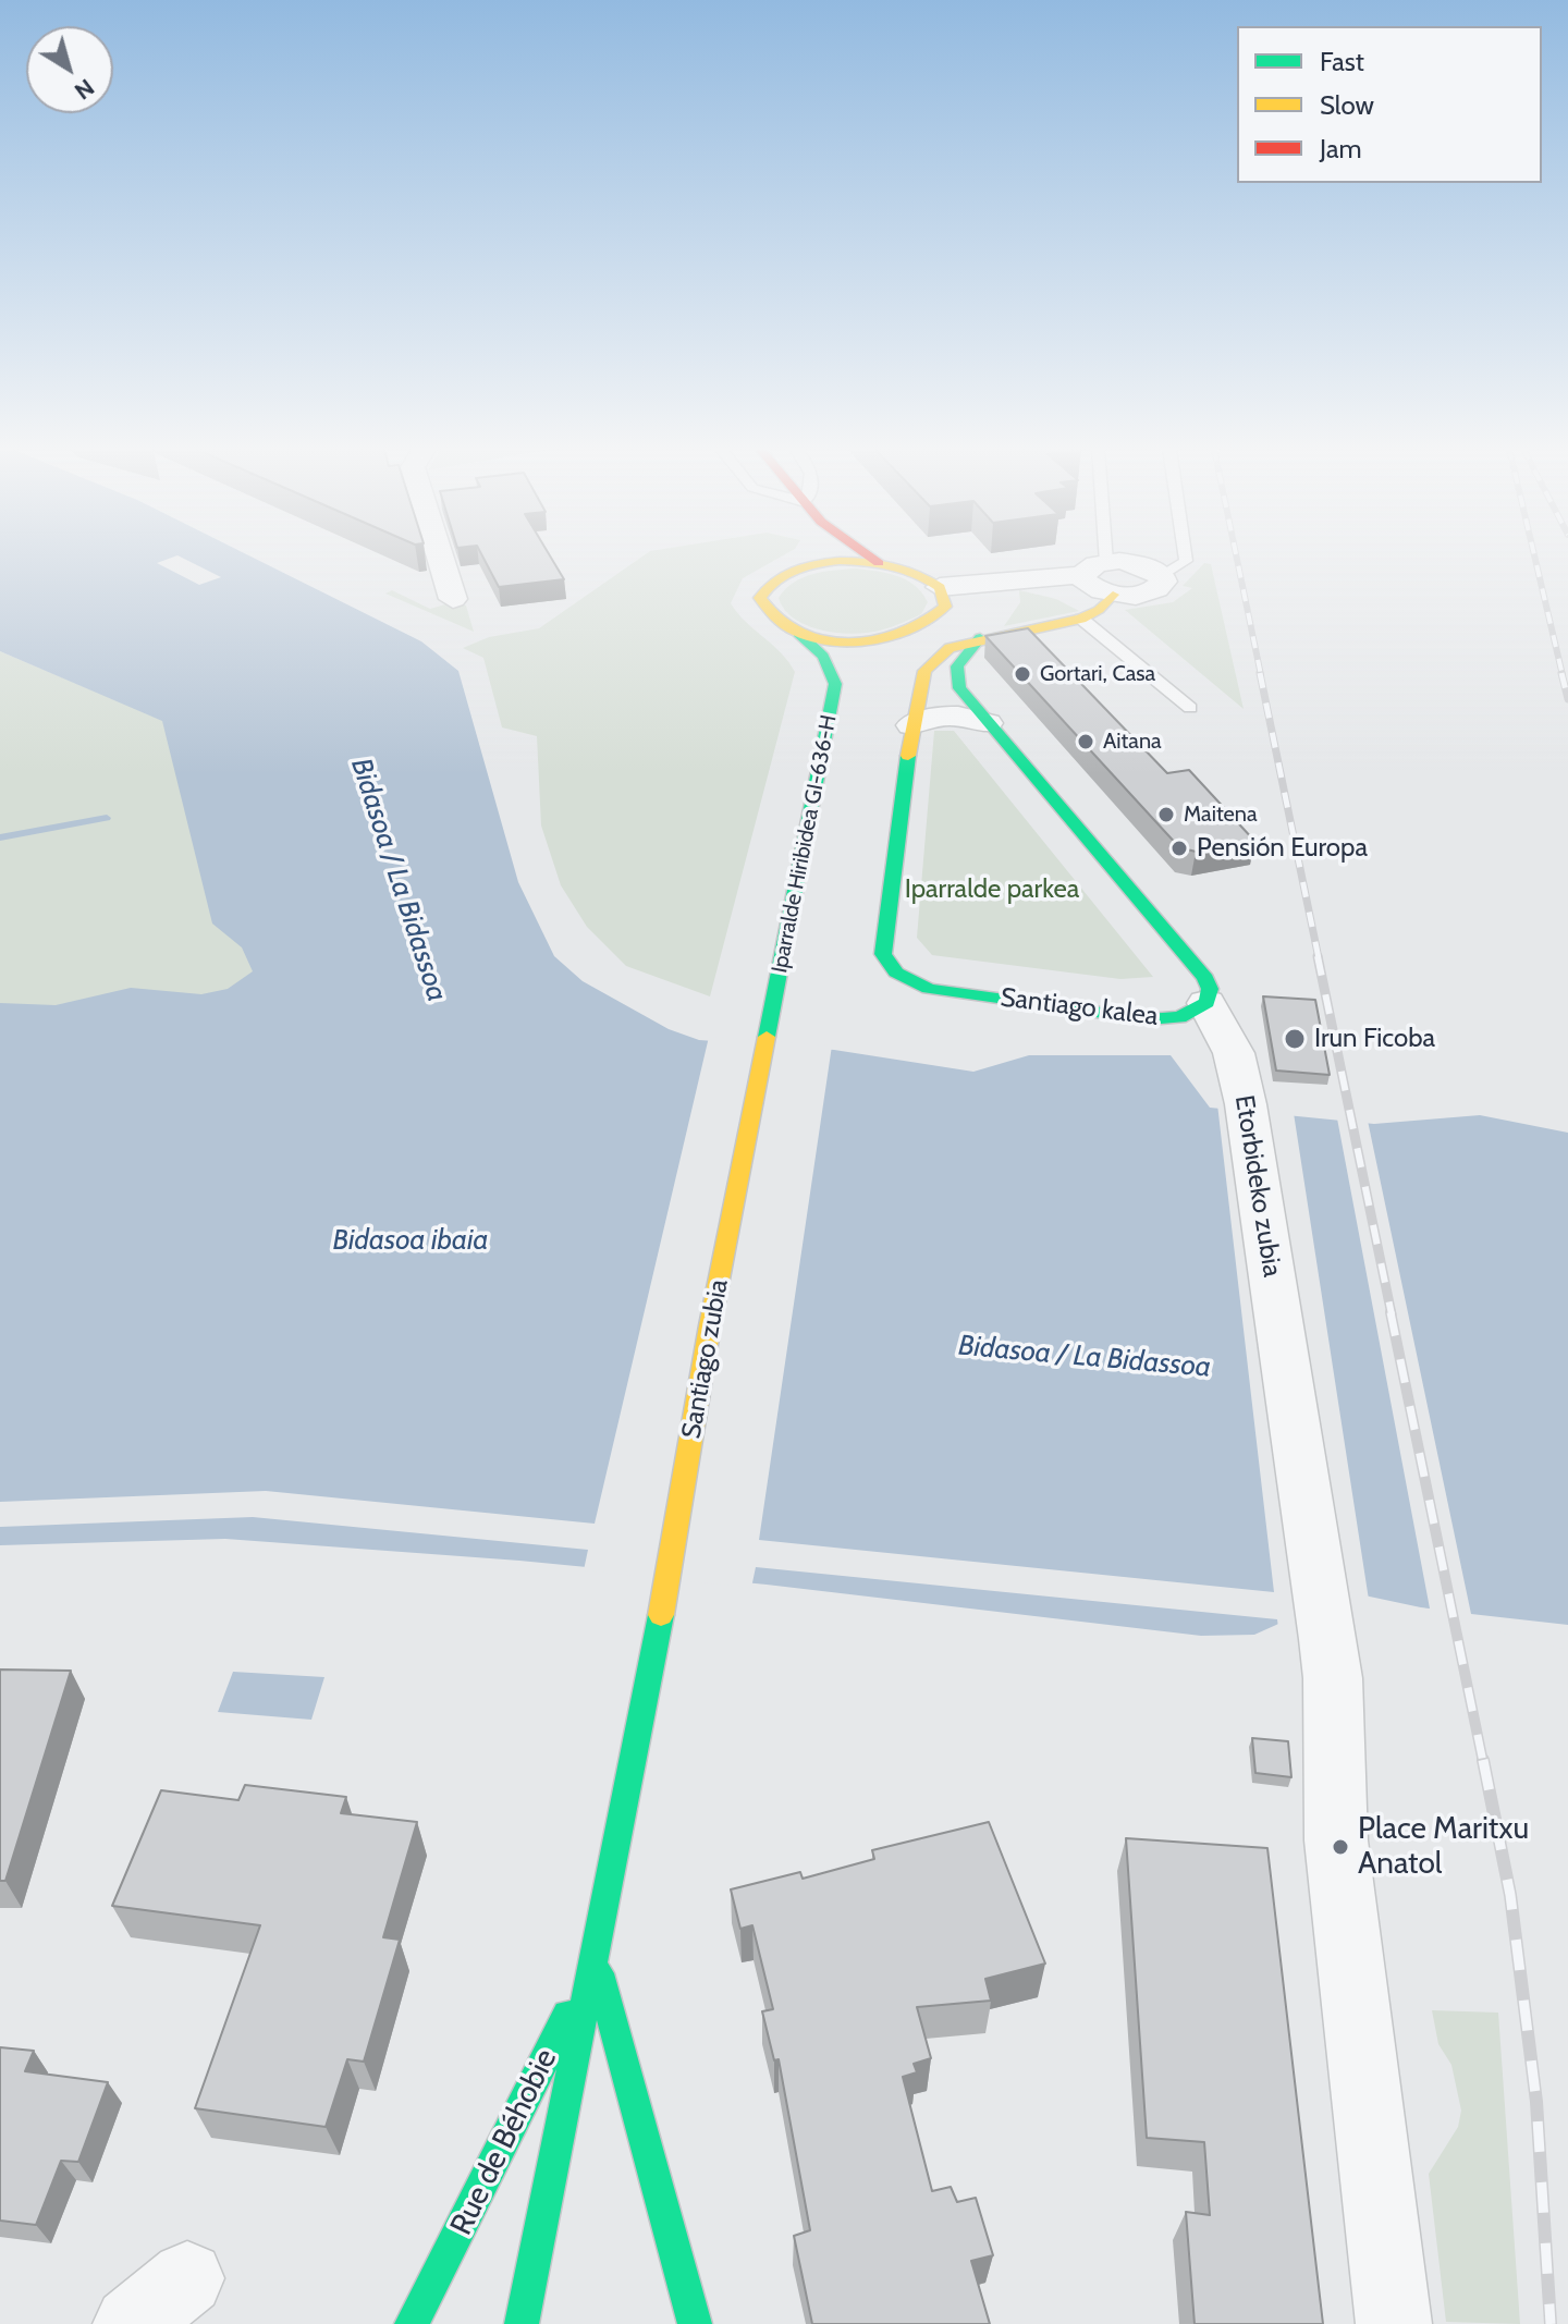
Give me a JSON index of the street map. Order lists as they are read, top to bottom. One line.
{"streets":{"main road":["Iparralde Hiribidea GI-636-H","Santiago kalea","Santiago zubia","Rue de Béhobie"],"street":["Etorbideko zubia"]},"crossings":[["Iparralde Hiribidea GI-636-H","Santiago zubia"],["Santiago kalea","Etorbideko zubia"],["Santiago zubia","Rue de Béhobie"]],"water":["Bidasoa / La Bidassoa","Bidasoa ibaia"],"parks":["Iparralde parkea"],"places":["Gortari, Casa","Aitana","Maitena","Pensión Europa","Irun Ficoba","Place Maritxu Anatol"],"legend":["Fast","Slow","Jam"],"north":"bottom right"}
